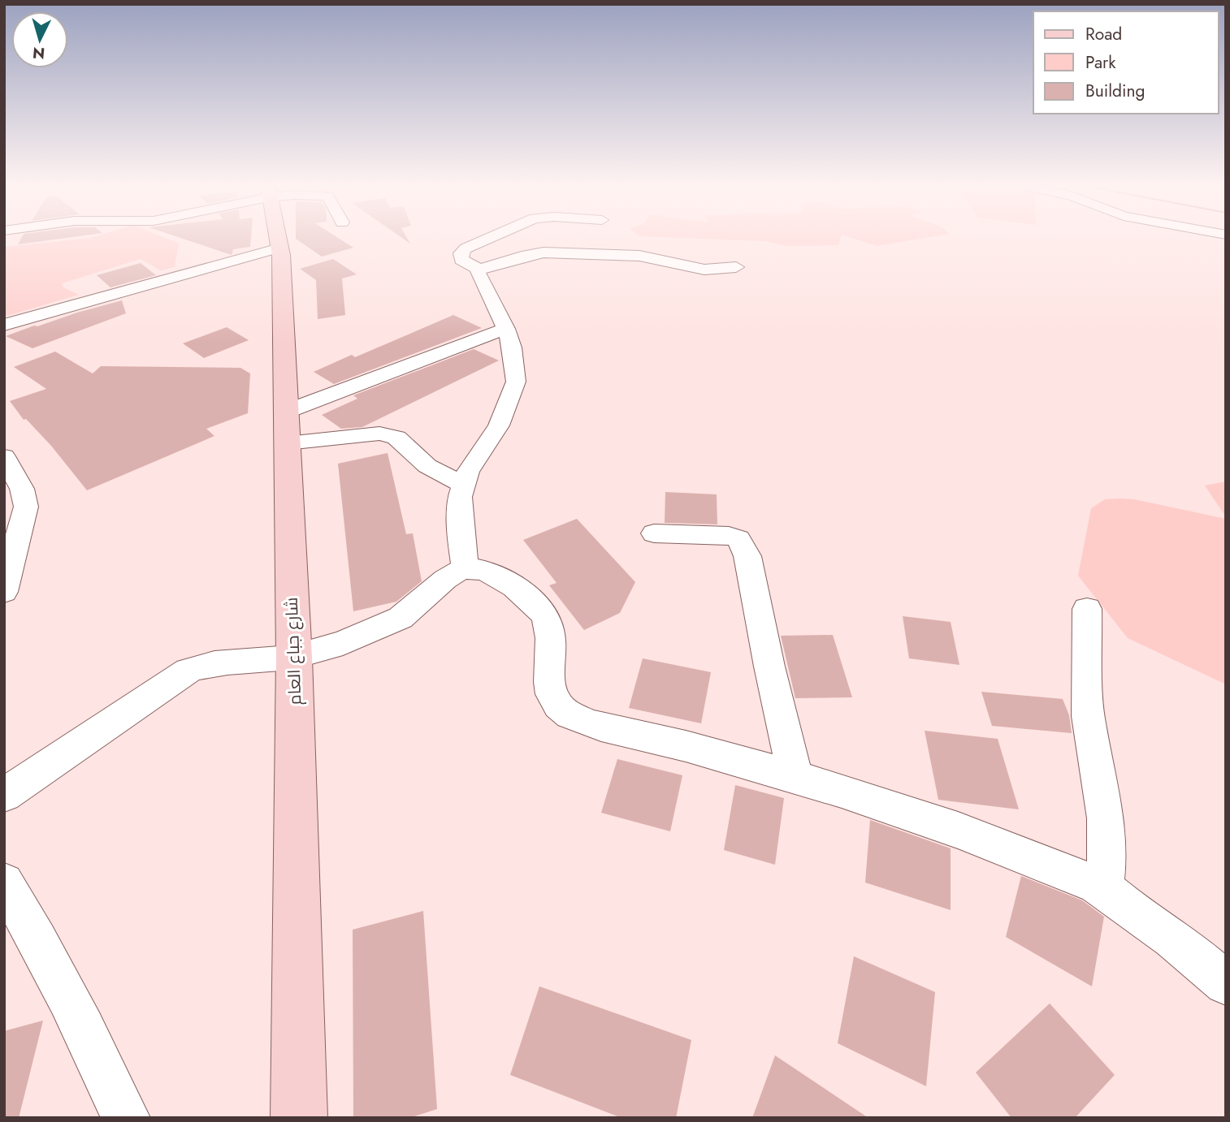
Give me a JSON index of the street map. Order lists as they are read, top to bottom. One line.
{"streets":{"main road":["شارع جباع العام"]},"legend":["Road","Park","Building"],"north":"bottom"}
